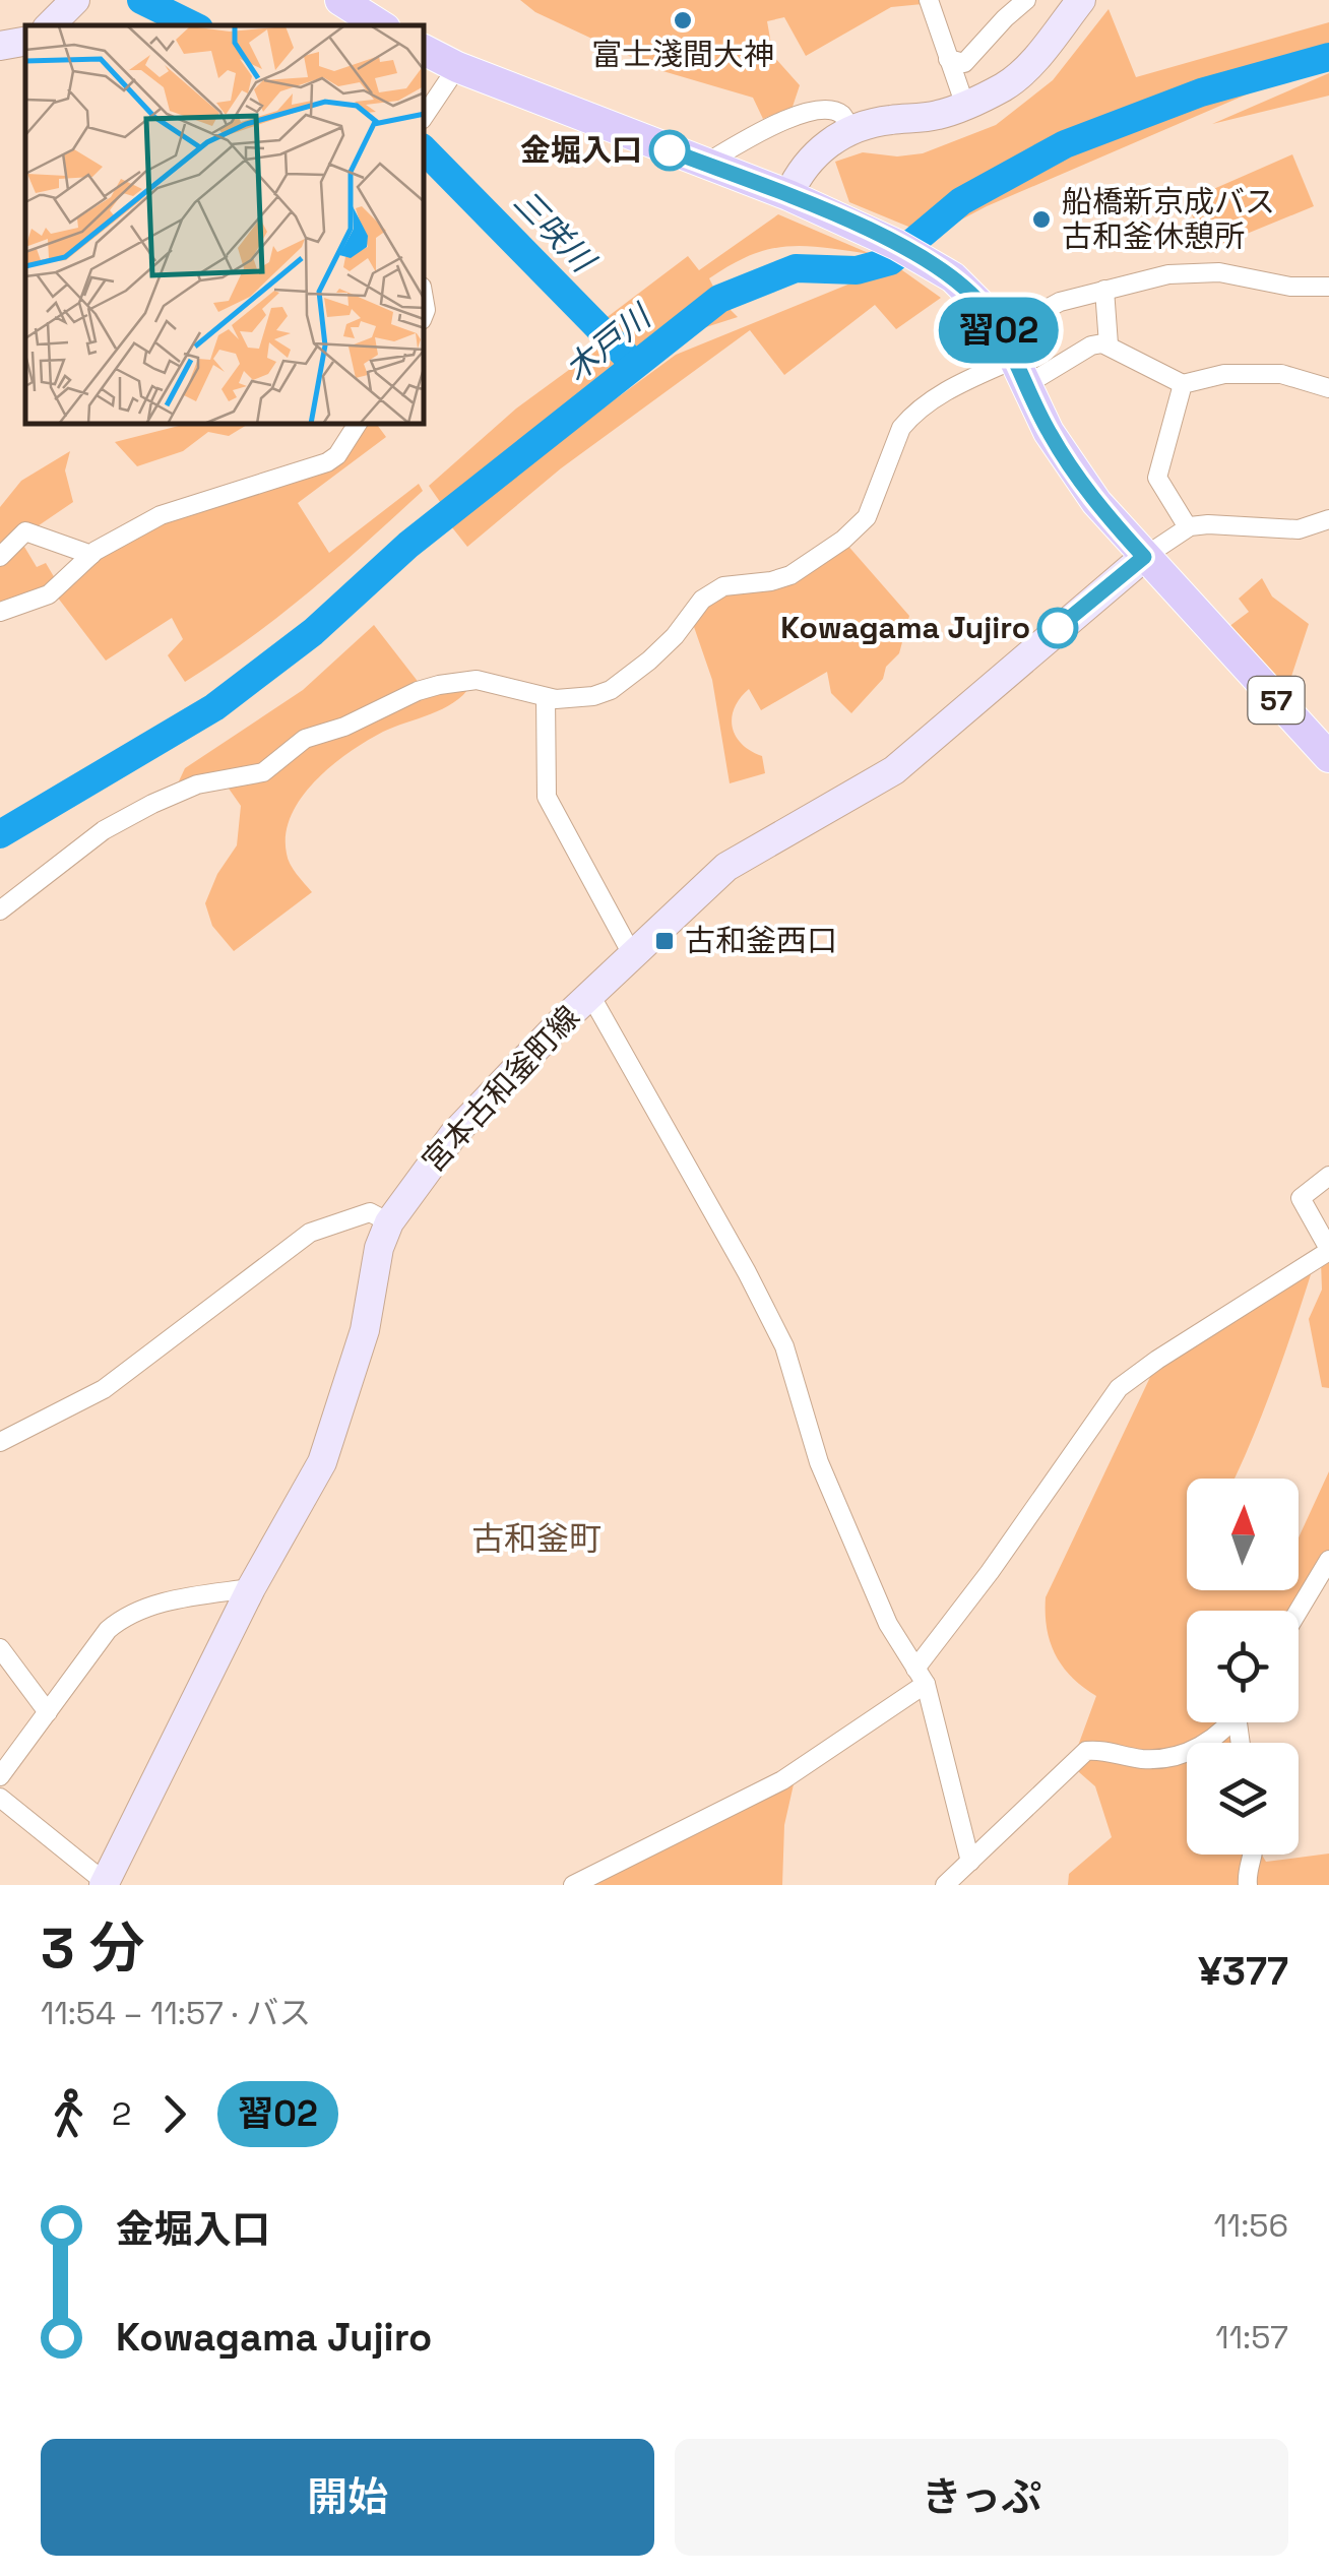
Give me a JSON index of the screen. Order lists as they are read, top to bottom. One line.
{"streets":{"main road":["57"],"street":["宮本古和釜町線"]},"crossings":[["57","宮本古和釜町線"]],"districts":["古和釜町"],"water":["三咲川","木戸川"],"places":{"other":["富士淺間大神","金堀入口","船橋新京成バス 古和釜休憩所","Kowagama Jujiro"],"transit":["古和釜西口"]},"lines":["bus line 習02"],"north":"top","page":{"on_map":"習02","heading":["3 分","11:54 – 11:57 · バス","¥377"],"legs":["2","習02"],"list":[{"name":"金堀入口","value":"11:56"},{"name":"Kowagama Jujiro","value":"11:57"}],"buttons":["開始","きっぷ"]}}
